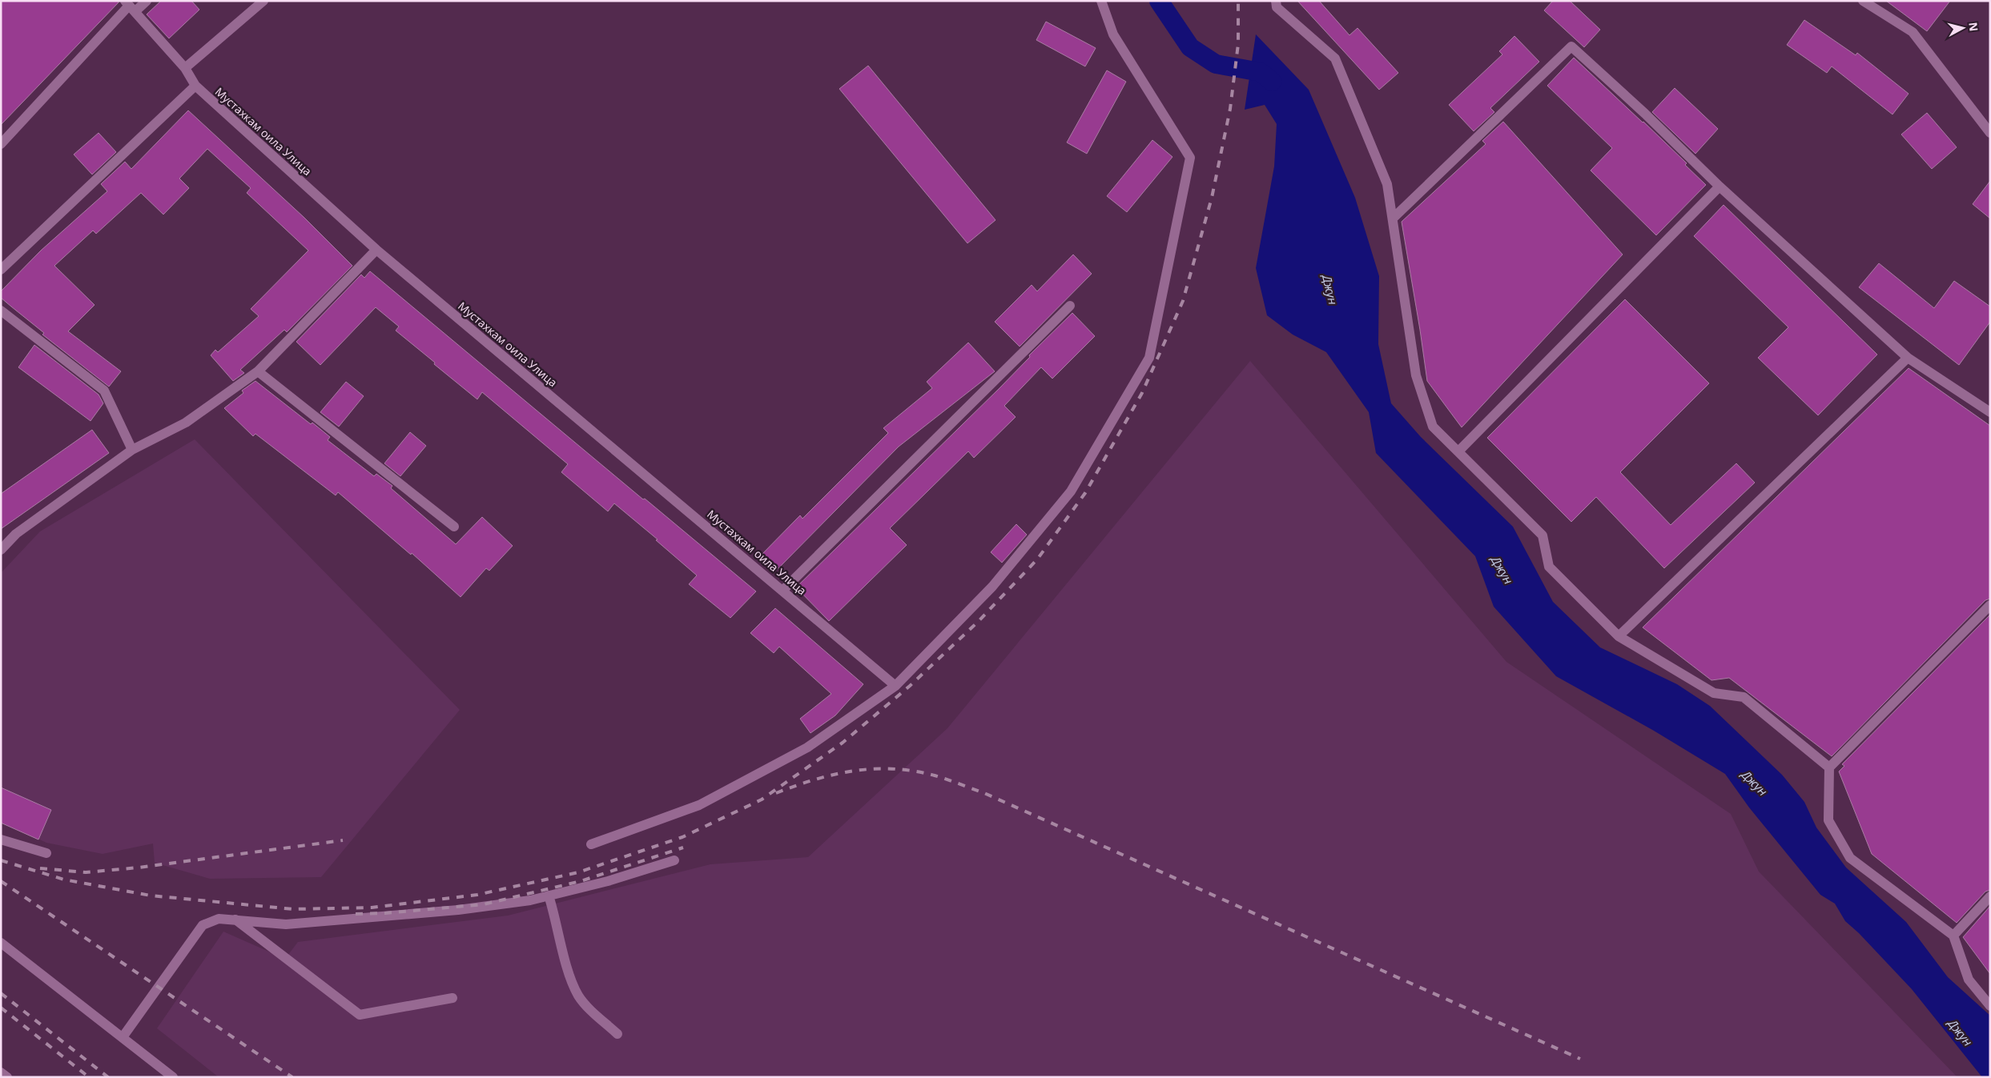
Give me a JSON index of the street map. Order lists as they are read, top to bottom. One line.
{"streets":{"street":["Мустахкам оила Улица"]},"water":["Джун"],"north":"right"}
